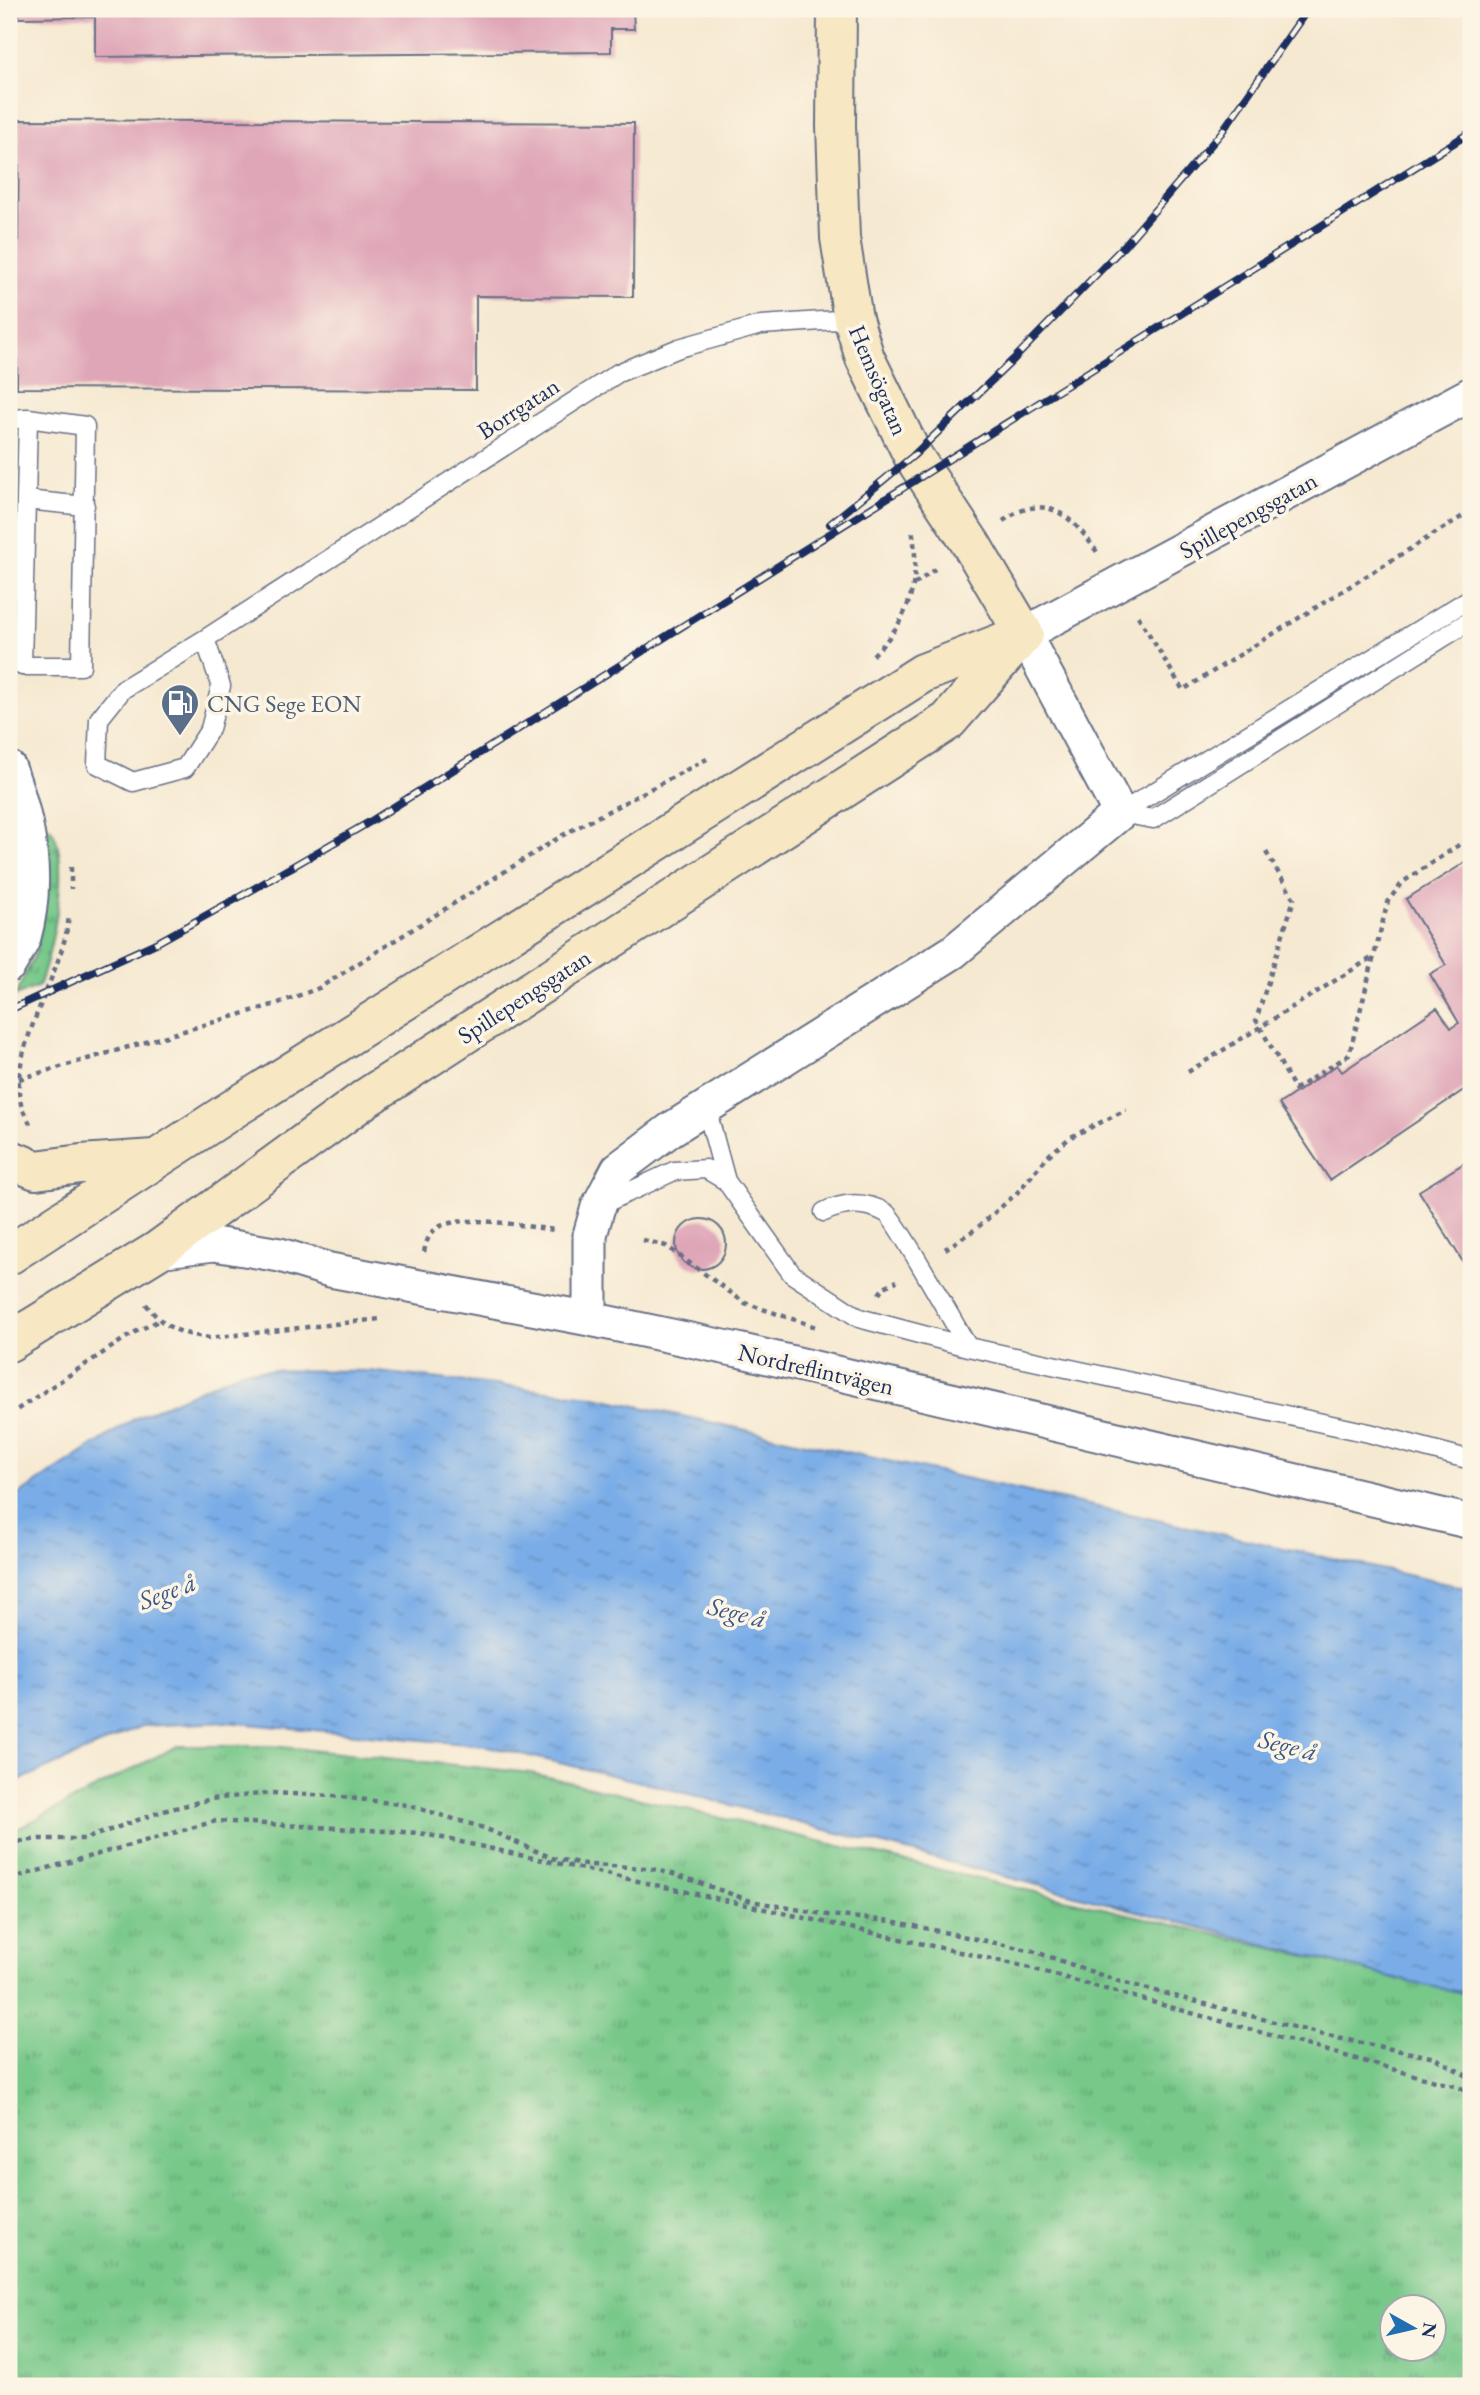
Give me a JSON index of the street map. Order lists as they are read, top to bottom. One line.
{"streets":{"street":["Hemsögatan","Spillepengsgatan","Nordreflintvägen"],"lane":["Borrgatan"]},"crossings":[["Hemsögatan","Borrgatan"],["Hemsögatan","Spillepengsgatan"],["Spillepengsgatan","Nordreflintvägen"]],"water":["Sege å"],"places":{"fuel station":["CNG Sege EON"]},"north":"right"}
